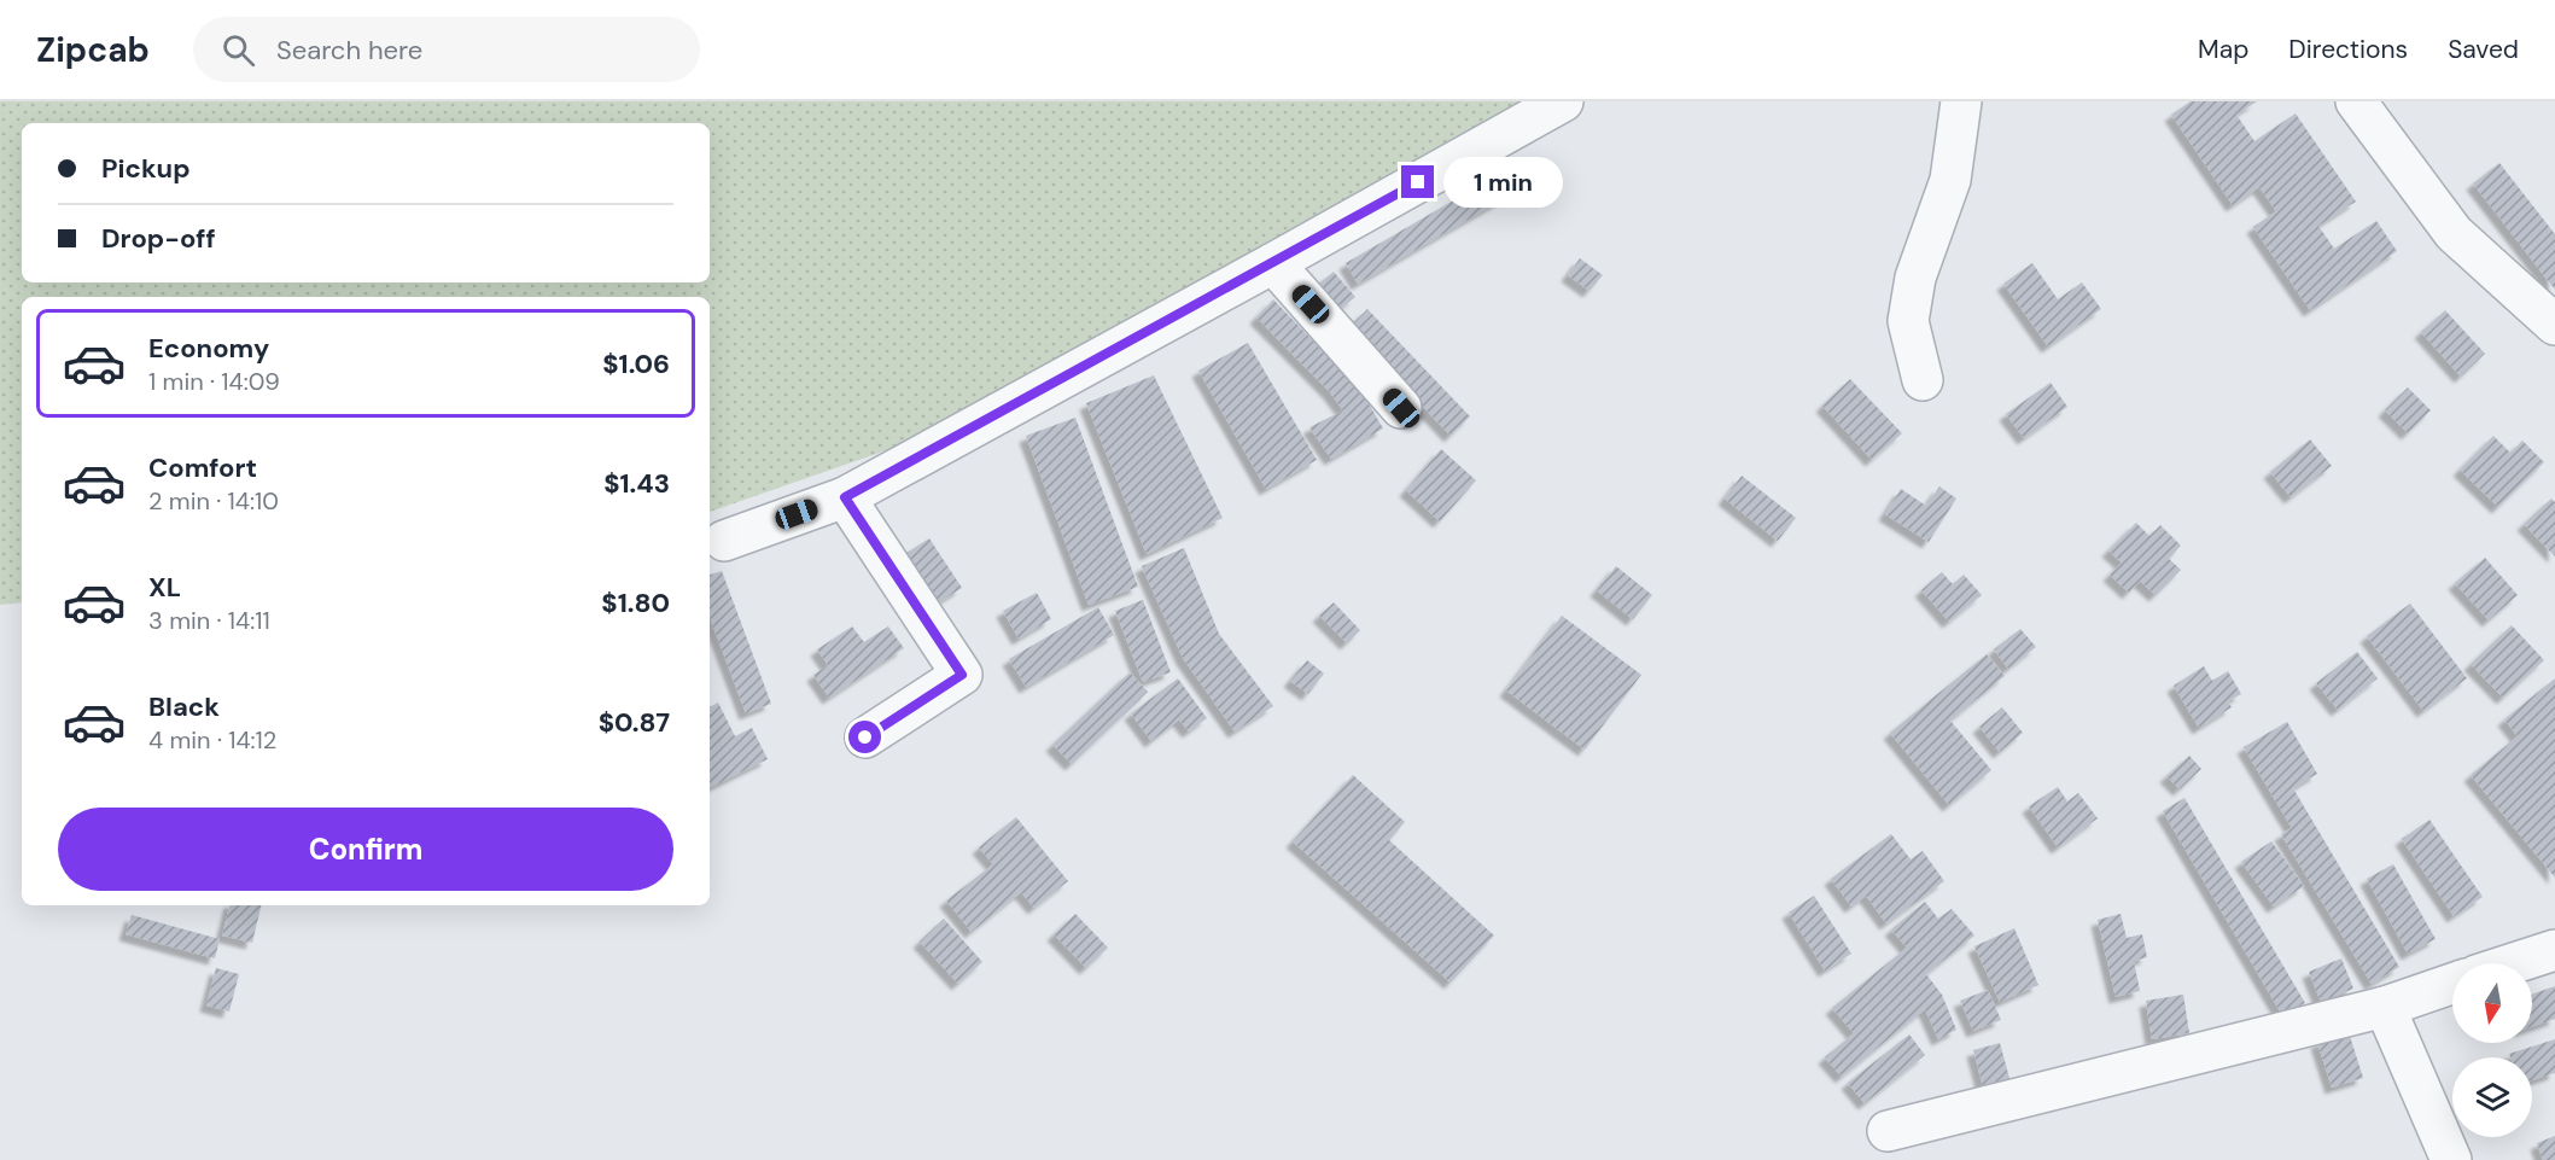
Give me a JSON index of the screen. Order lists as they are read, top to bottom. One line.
{"north":"bottom","page":{"header":"Zipcab","search":"Search here","nav":["Map","Directions","Saved"],"banner":["Pickup","Drop-off"],"bubble":"1 min","list":[{"name":"Economy","note":"1 min · 14:09","value":"$1.06"},{"name":"Comfort","note":"2 min · 14:10","value":"$1.43"},{"name":"XL","note":"3 min · 14:11","value":"$1.80"},{"name":"Black","note":"4 min · 14:12","value":"$0.87"}],"buttons":"Confirm"}}
